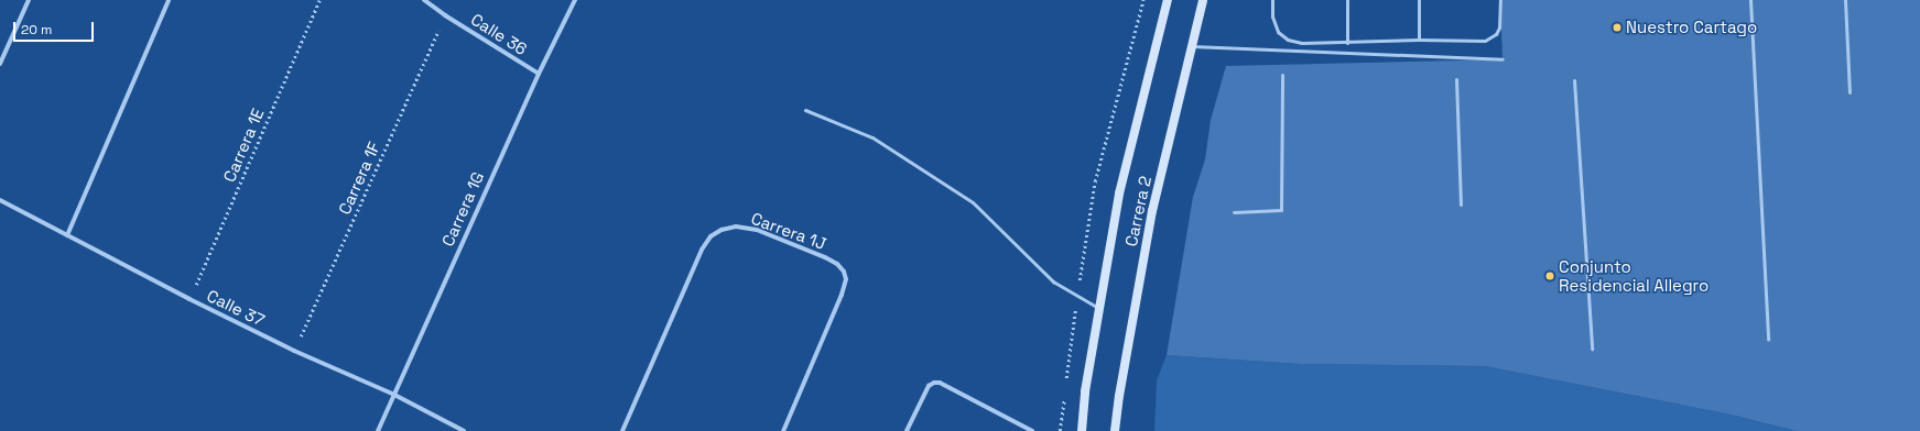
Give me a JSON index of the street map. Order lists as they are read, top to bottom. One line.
{"streets":{"main road":["Carrera 2"],"street":["Calle 36","Carrera 1G","Carrera 1J","Calle 37"],"path":["Carrera 1E","Carrera 1F"]},"crossings":[["Calle 36","Carrera 1F"],["Calle 36","Carrera 1G"],["Carrera 1E","Calle 37"],["Carrera 1F","Calle 37"],["Carrera 1G","Calle 37"]],"places":["Nuestro Cartago","Conjunto Residencial Allegro"],"scale_bar":"20 m"}
